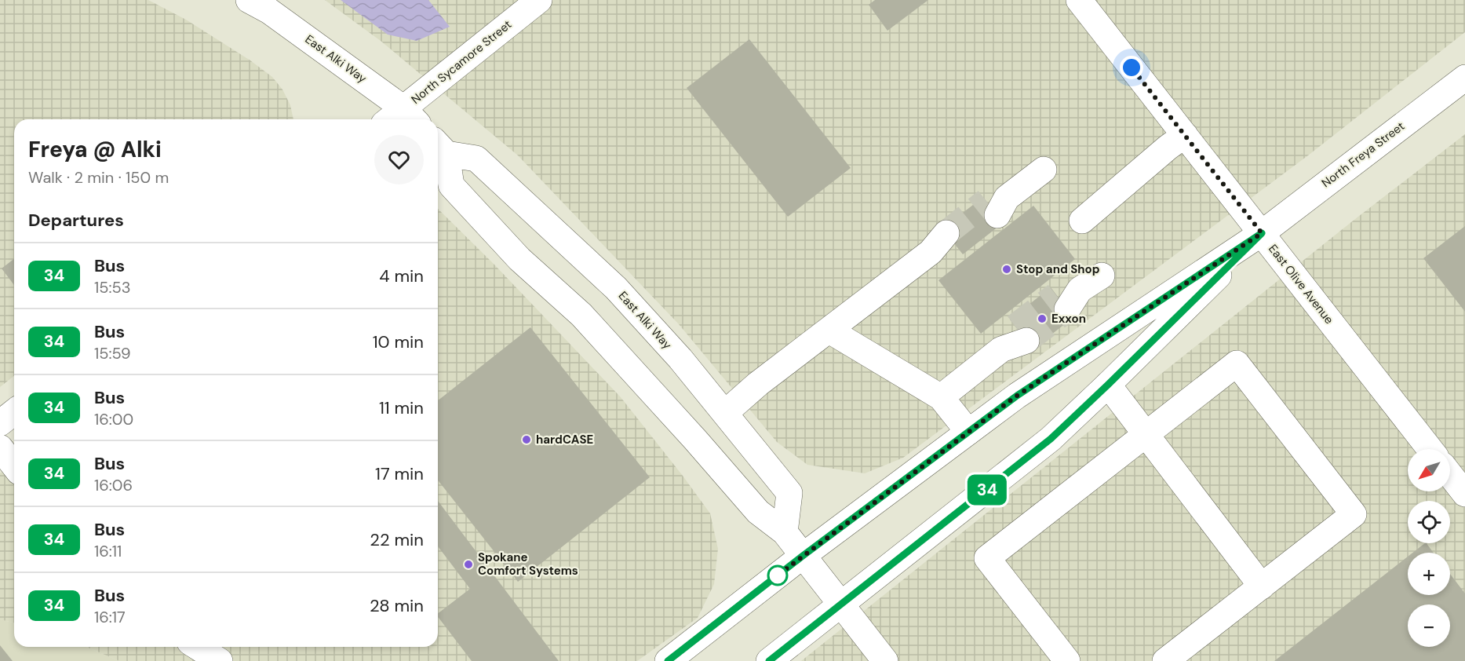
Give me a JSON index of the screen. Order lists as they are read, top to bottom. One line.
{"streets":{"main road":["East Alki Way","North Sycamore Street","North Freya Street","East Olive Avenue"]},"crossings":[["East Alki Way","North Sycamore Street"],["East Alki Way","North Freya Street"],["North Freya Street","East Olive Avenue"]],"places":["Stop and Shop","Exxon","hardCASE","Spokane Comfort Systems"],"lines":["bus line 34"],"north":"bottom left","page":{"on_map":"34","heading":[["Freya @ Alki","Walk · 2 min · 150 m"],"Departures"],"list":[{"mark":"34","name":"Bus","note":"15:53","value":"4 min"},{"mark":"34","name":"Bus","note":"15:59","value":"10 min"},{"mark":"34","name":"Bus","note":"16:00","value":"11 min"},{"mark":"34","name":"Bus","note":"16:06","value":"17 min"},{"mark":"34","name":"Bus","note":"16:11","value":"22 min"},{"mark":"34","name":"Bus","note":"16:17","value":"28 min"}],"map_buttons":["+","−"]}}
